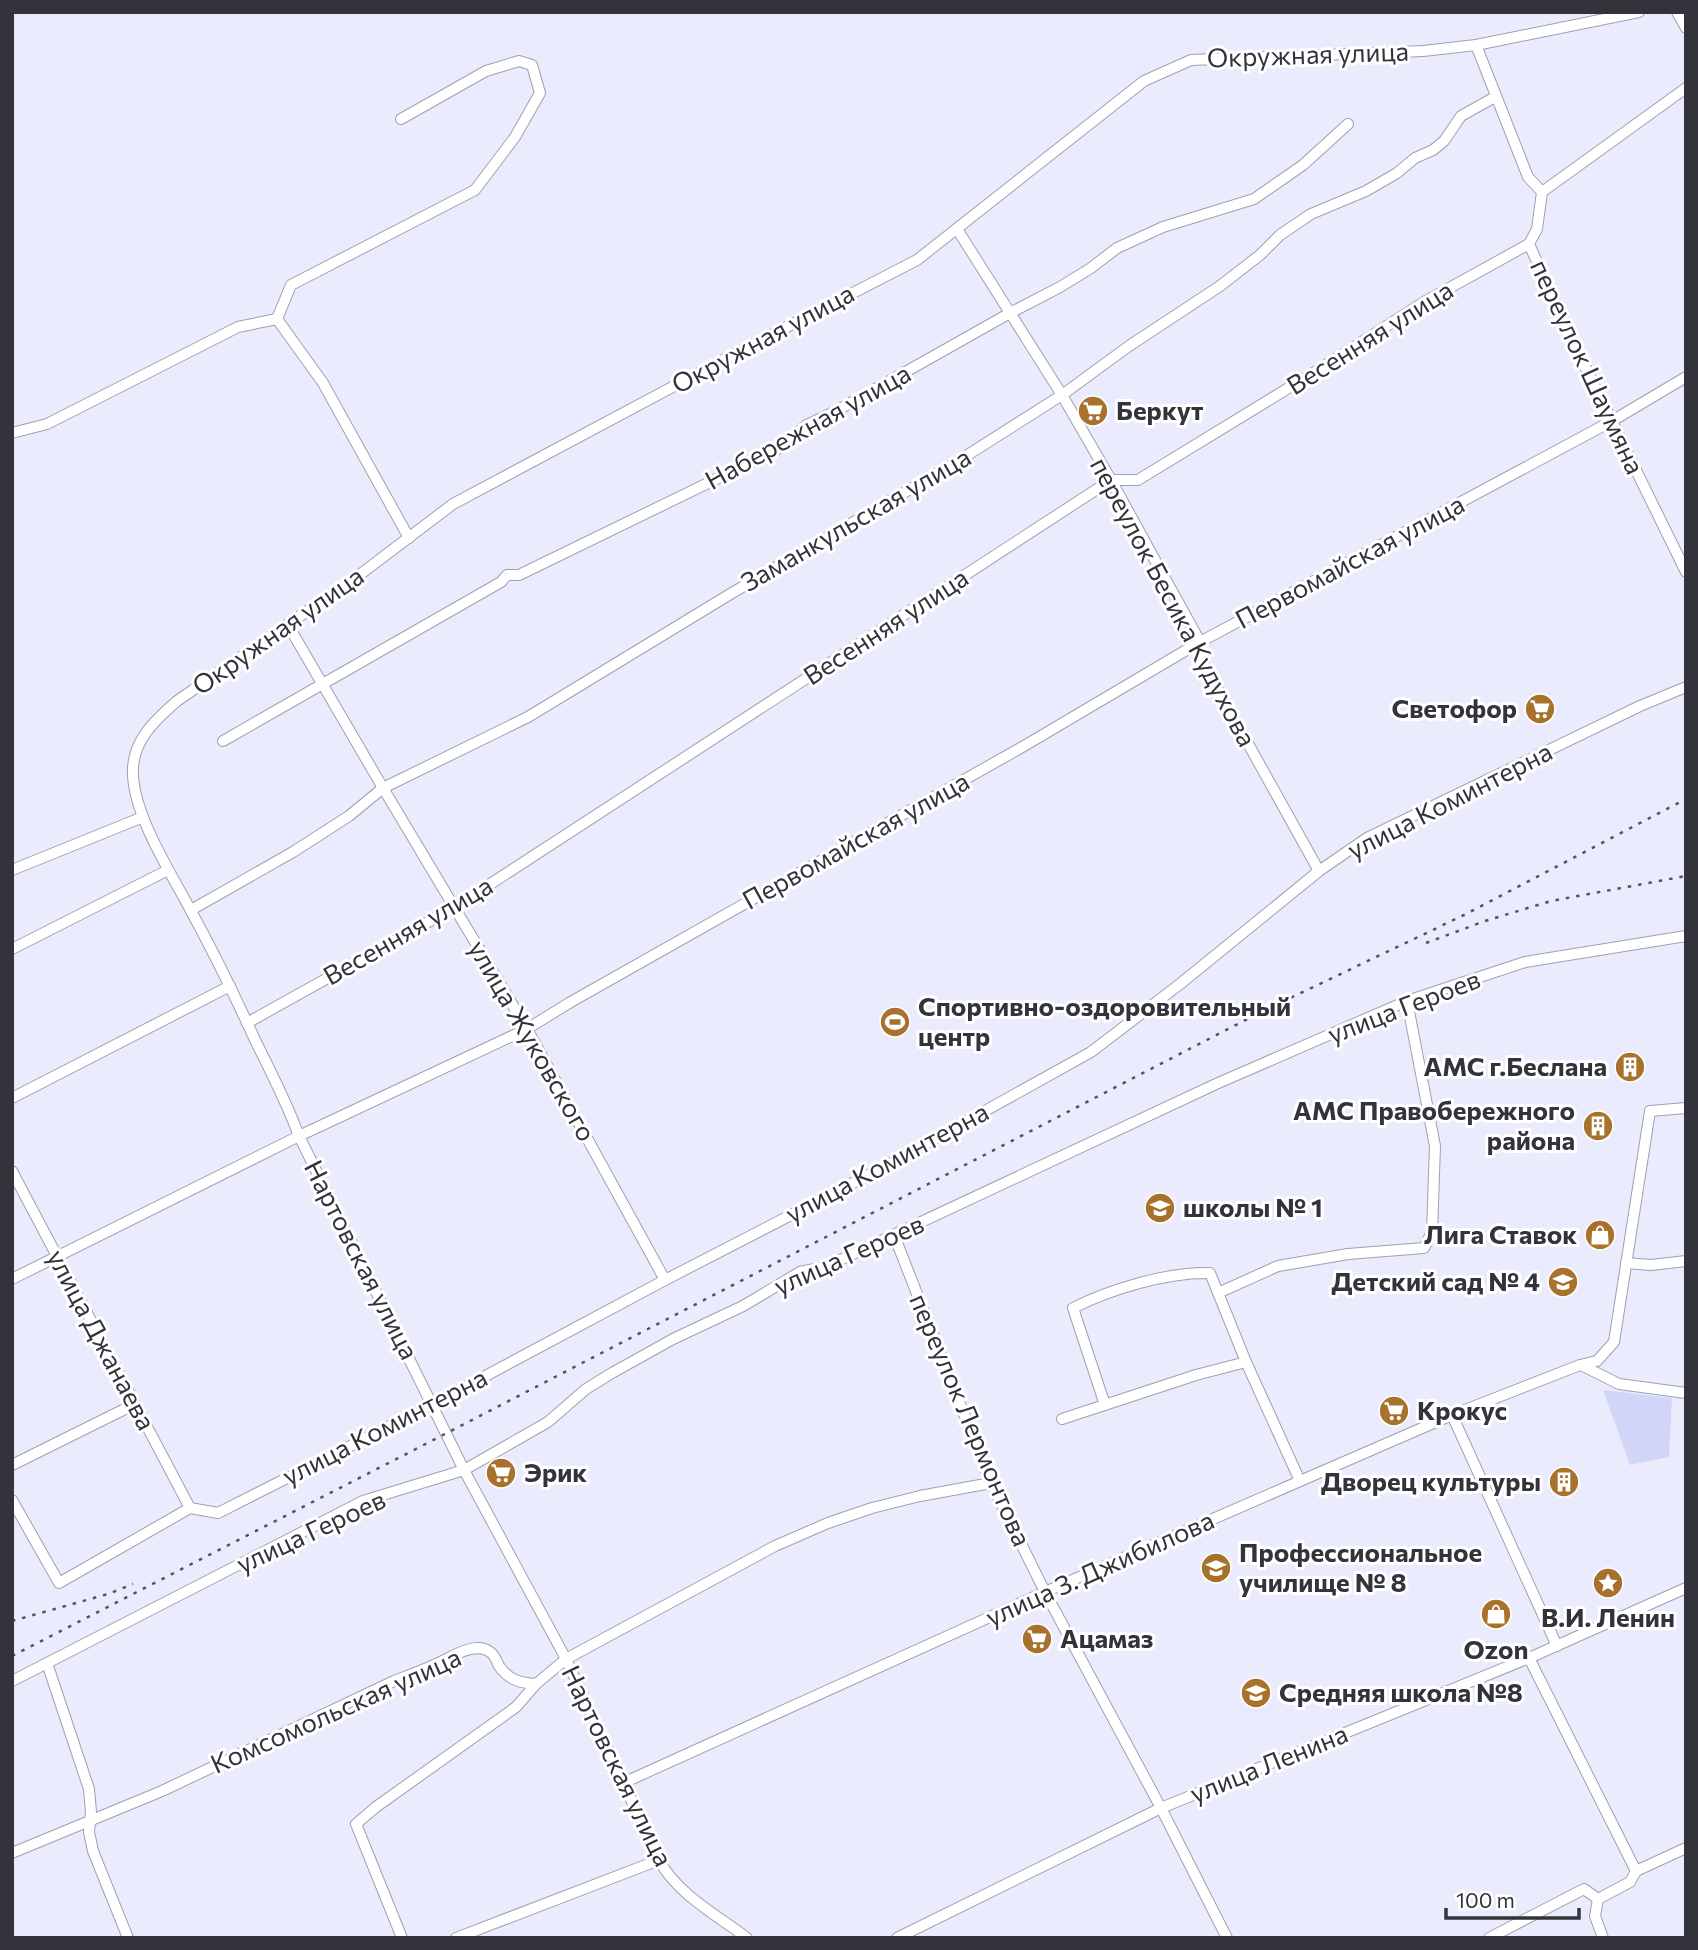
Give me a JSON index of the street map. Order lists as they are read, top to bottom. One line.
{"streets":{"street":["Окружная улица","Весенняя улица","переулок Шаумяна","Набережная улица","Заманкульская улица","Первомайская улица","переулок Бесика Кудухова","улица Коминтерна","улица Героев","улица Жуковского","Нартовская улица","улица Джанаева","переулок Лермонтова","улица З. Джибилова","Комсомольская улица","улица Ленина"]},"crossings":[["Окружная улица","переулок Бесика Кудухова"],["Окружная улица","улица Жуковского"],["Окружная улица","Нартовская улица"],["Весенняя улица","переулок Шаумяна"],["Весенняя улица","переулок Бесика Кудухова"],["Весенняя улица","улица Жуковского"],["Весенняя улица","Нартовская улица"],["переулок Шаумяна","Первомайская улица"],["Набережная улица","переулок Бесика Кудухова"],["Набережная улица","улица Жуковского"],["Заманкульская улица","переулок Бесика Кудухова"],["Заманкульская улица","улица Жуковского"],["Заманкульская улица","Нартовская улица"],["Первомайская улица","переулок Бесика Кудухова"],["Первомайская улица","улица Жуковского"],["Первомайская улица","Нартовская улица"],["Первомайская улица","улица Джанаева"],["переулок Бесика Кудухова","улица Коминтерна"],["улица Коминтерна","улица Жуковского"],["улица Коминтерна","Нартовская улица"],["улица Коминтерна","улица Джанаева"],["улица Героев","Нартовская улица"],["улица Героев","переулок Лермонтова"],["Нартовская улица","улица З. Джибилова"],["переулок Лермонтова","улица З. Джибилова"],["переулок Лермонтова","улица Ленина"]],"places":{"supermarket":["Беркут","Светофор","Крокус","Эрик","Ацамаз"],"sports":["Спортивно-оздоровительный центр"],"building":["АМС г.Беслана","АМС Правобережного района","Дворец культуры"],"school or university":["школы № 1","Детский сад № 4","Профессиональное училище № 8","Средняя школа №8"],"shop":["Лига Ставок","Ozon"],"place":["В.И. Ленин"]},"scale_bar":"100 m"}
